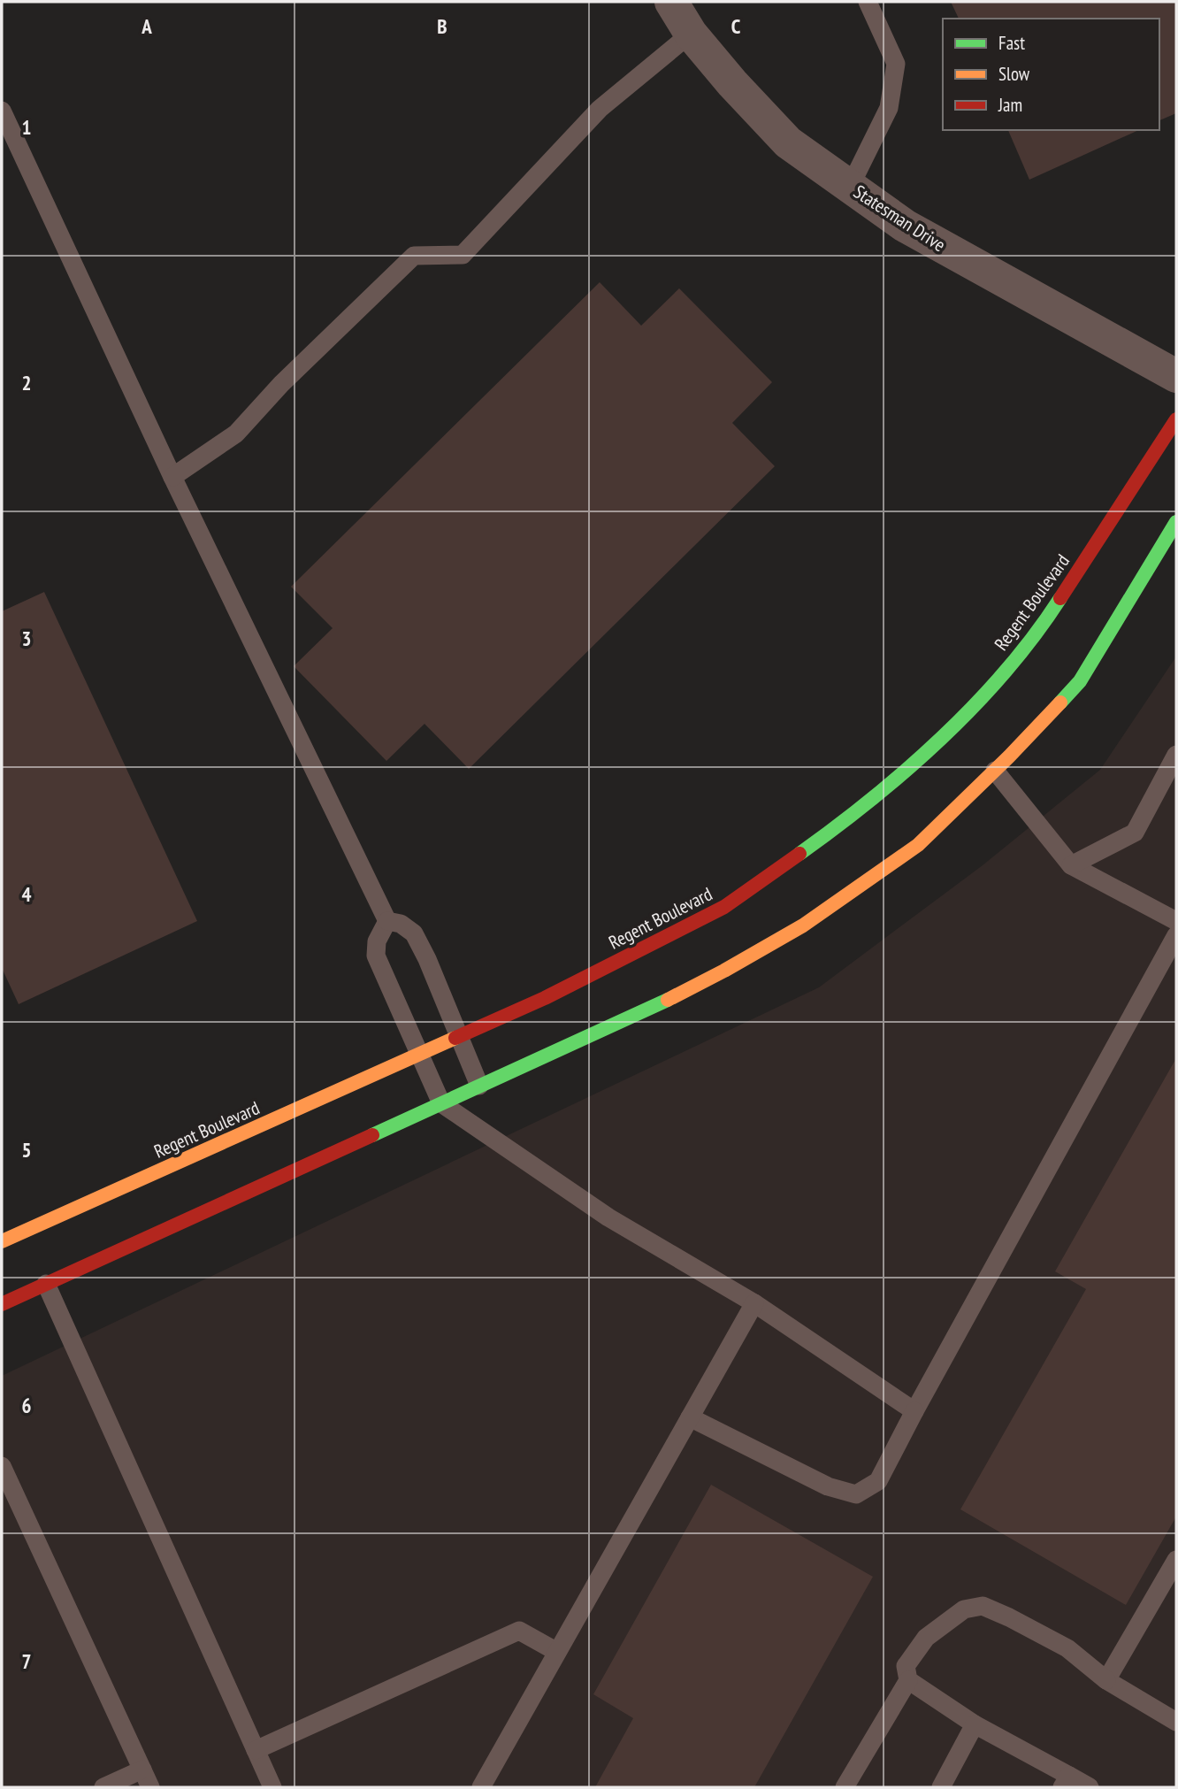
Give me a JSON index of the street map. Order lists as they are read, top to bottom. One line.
{"streets":{"street":["Statesman Drive","Regent Boulevard"]},"legend":["Fast","Slow","Jam"],"grid":{"columns":["A","B","C"],"rows":["1","2","3","4","5","6","7"]}}
